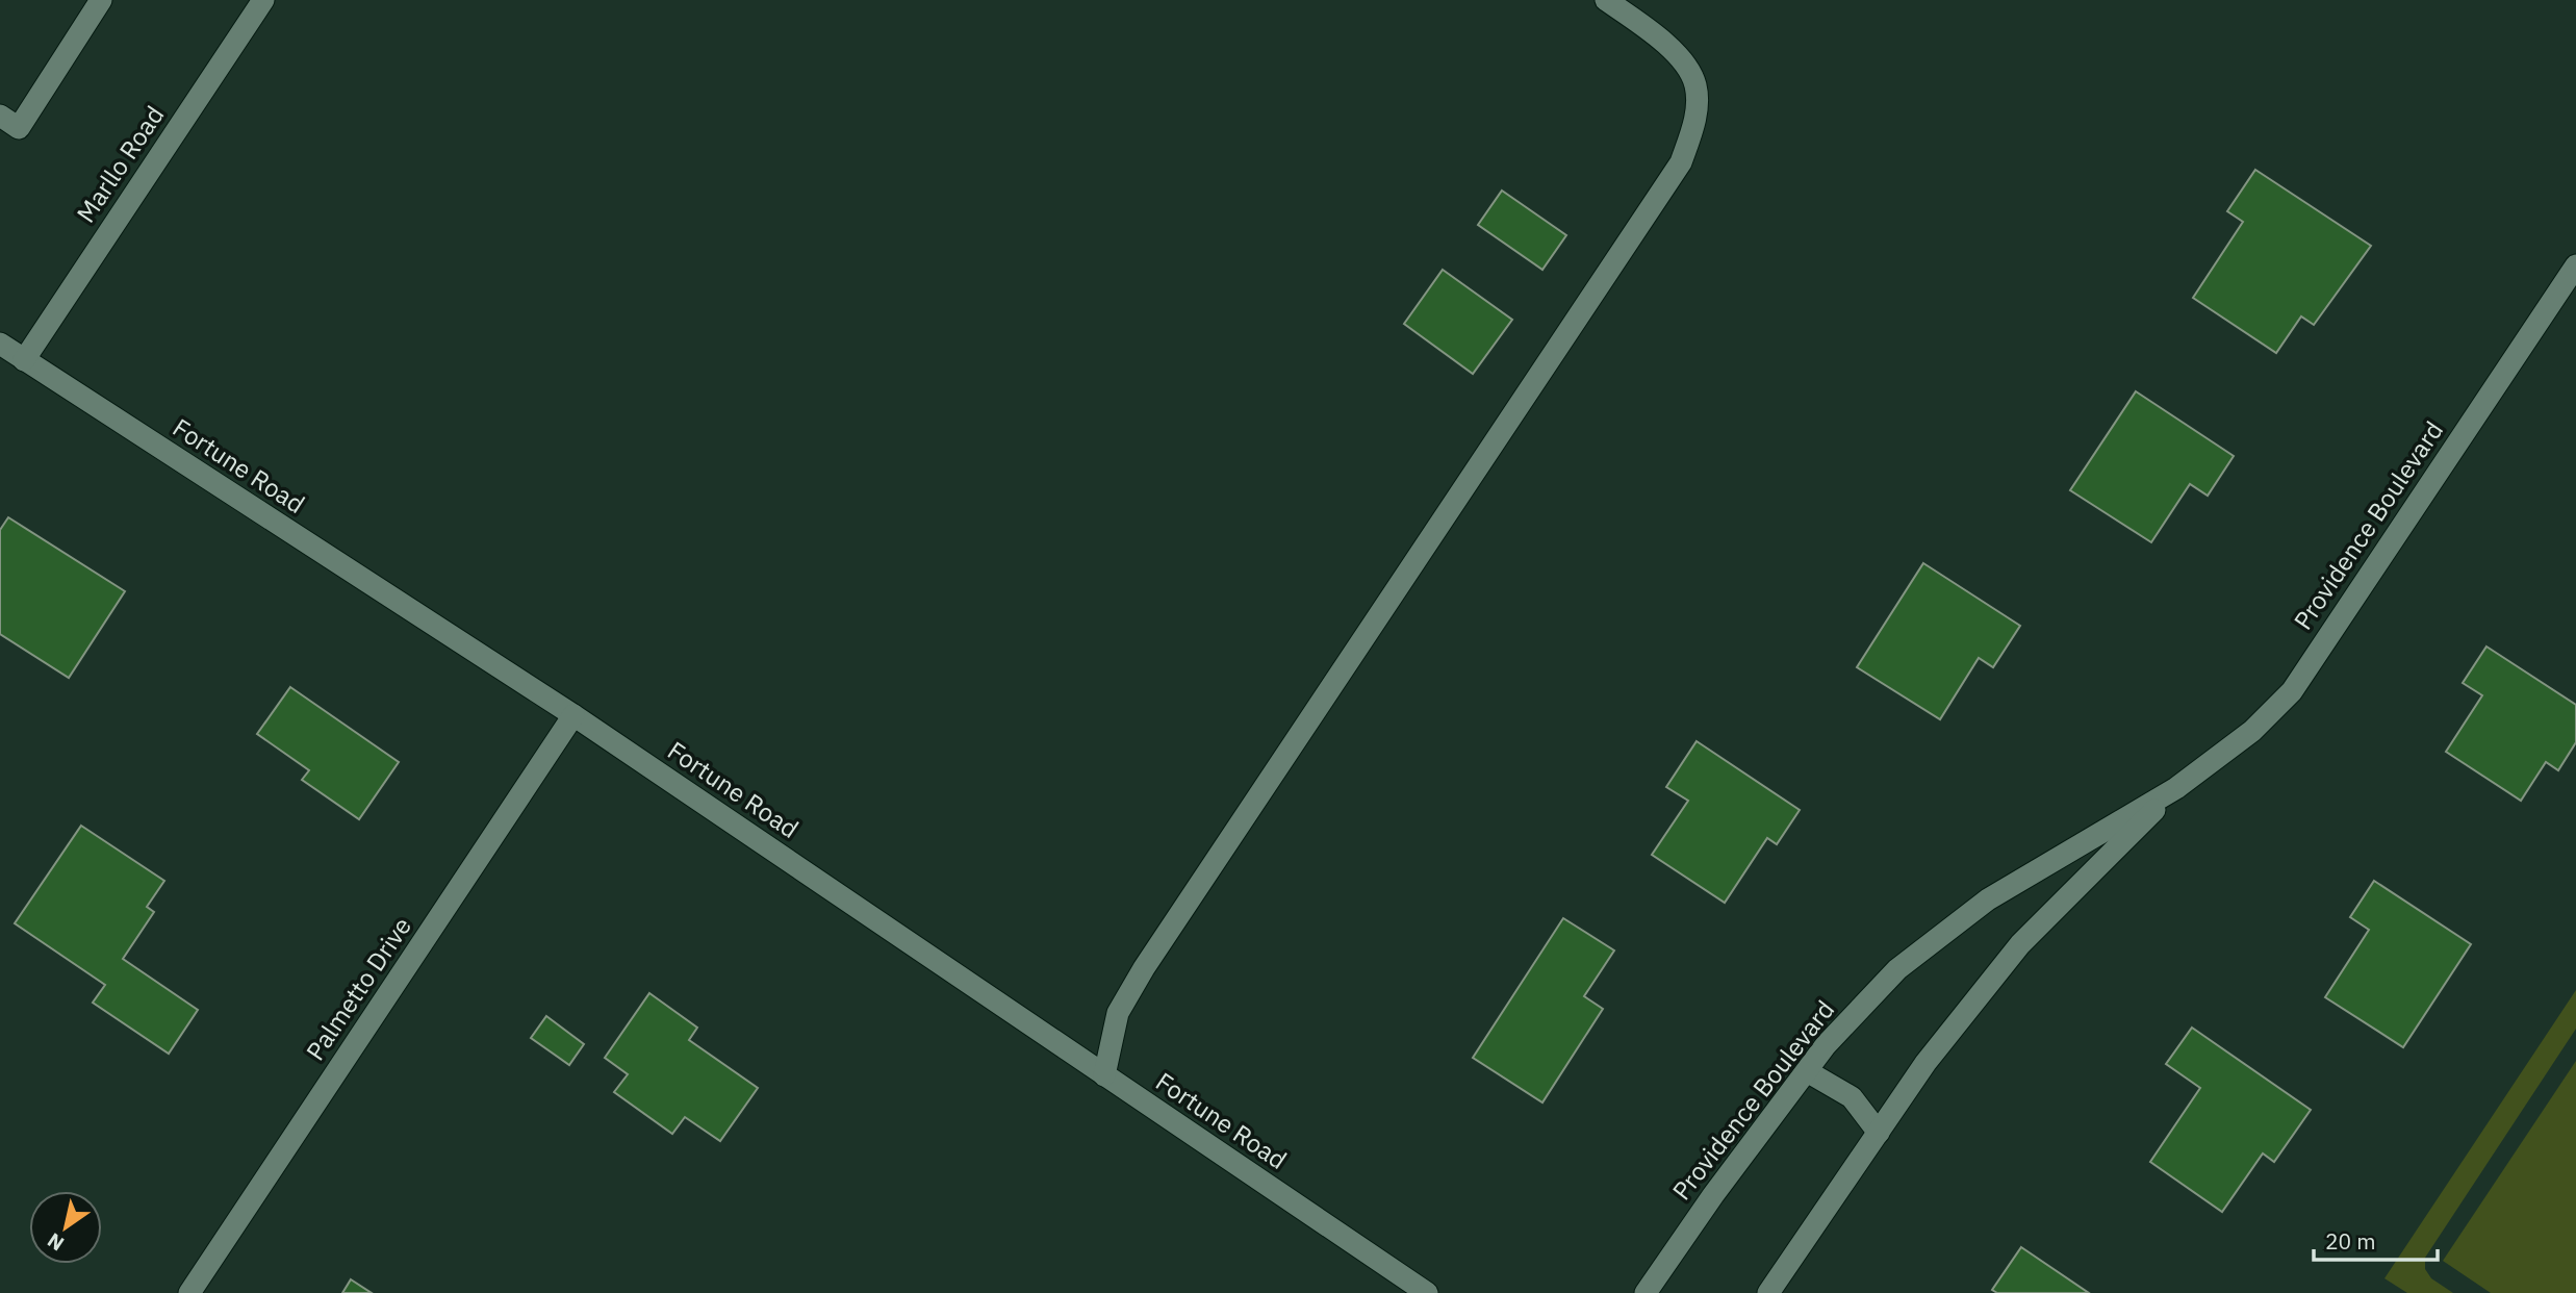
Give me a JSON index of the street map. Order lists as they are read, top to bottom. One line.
{"streets":{"street":["Marllo Road","Fortune Road","Providence Boulevard","Palmetto Drive"]},"crossings":[["Marllo Road","Fortune Road"],["Fortune Road","Palmetto Drive"]],"scale_bar":"20 m","north":"bottom left"}
